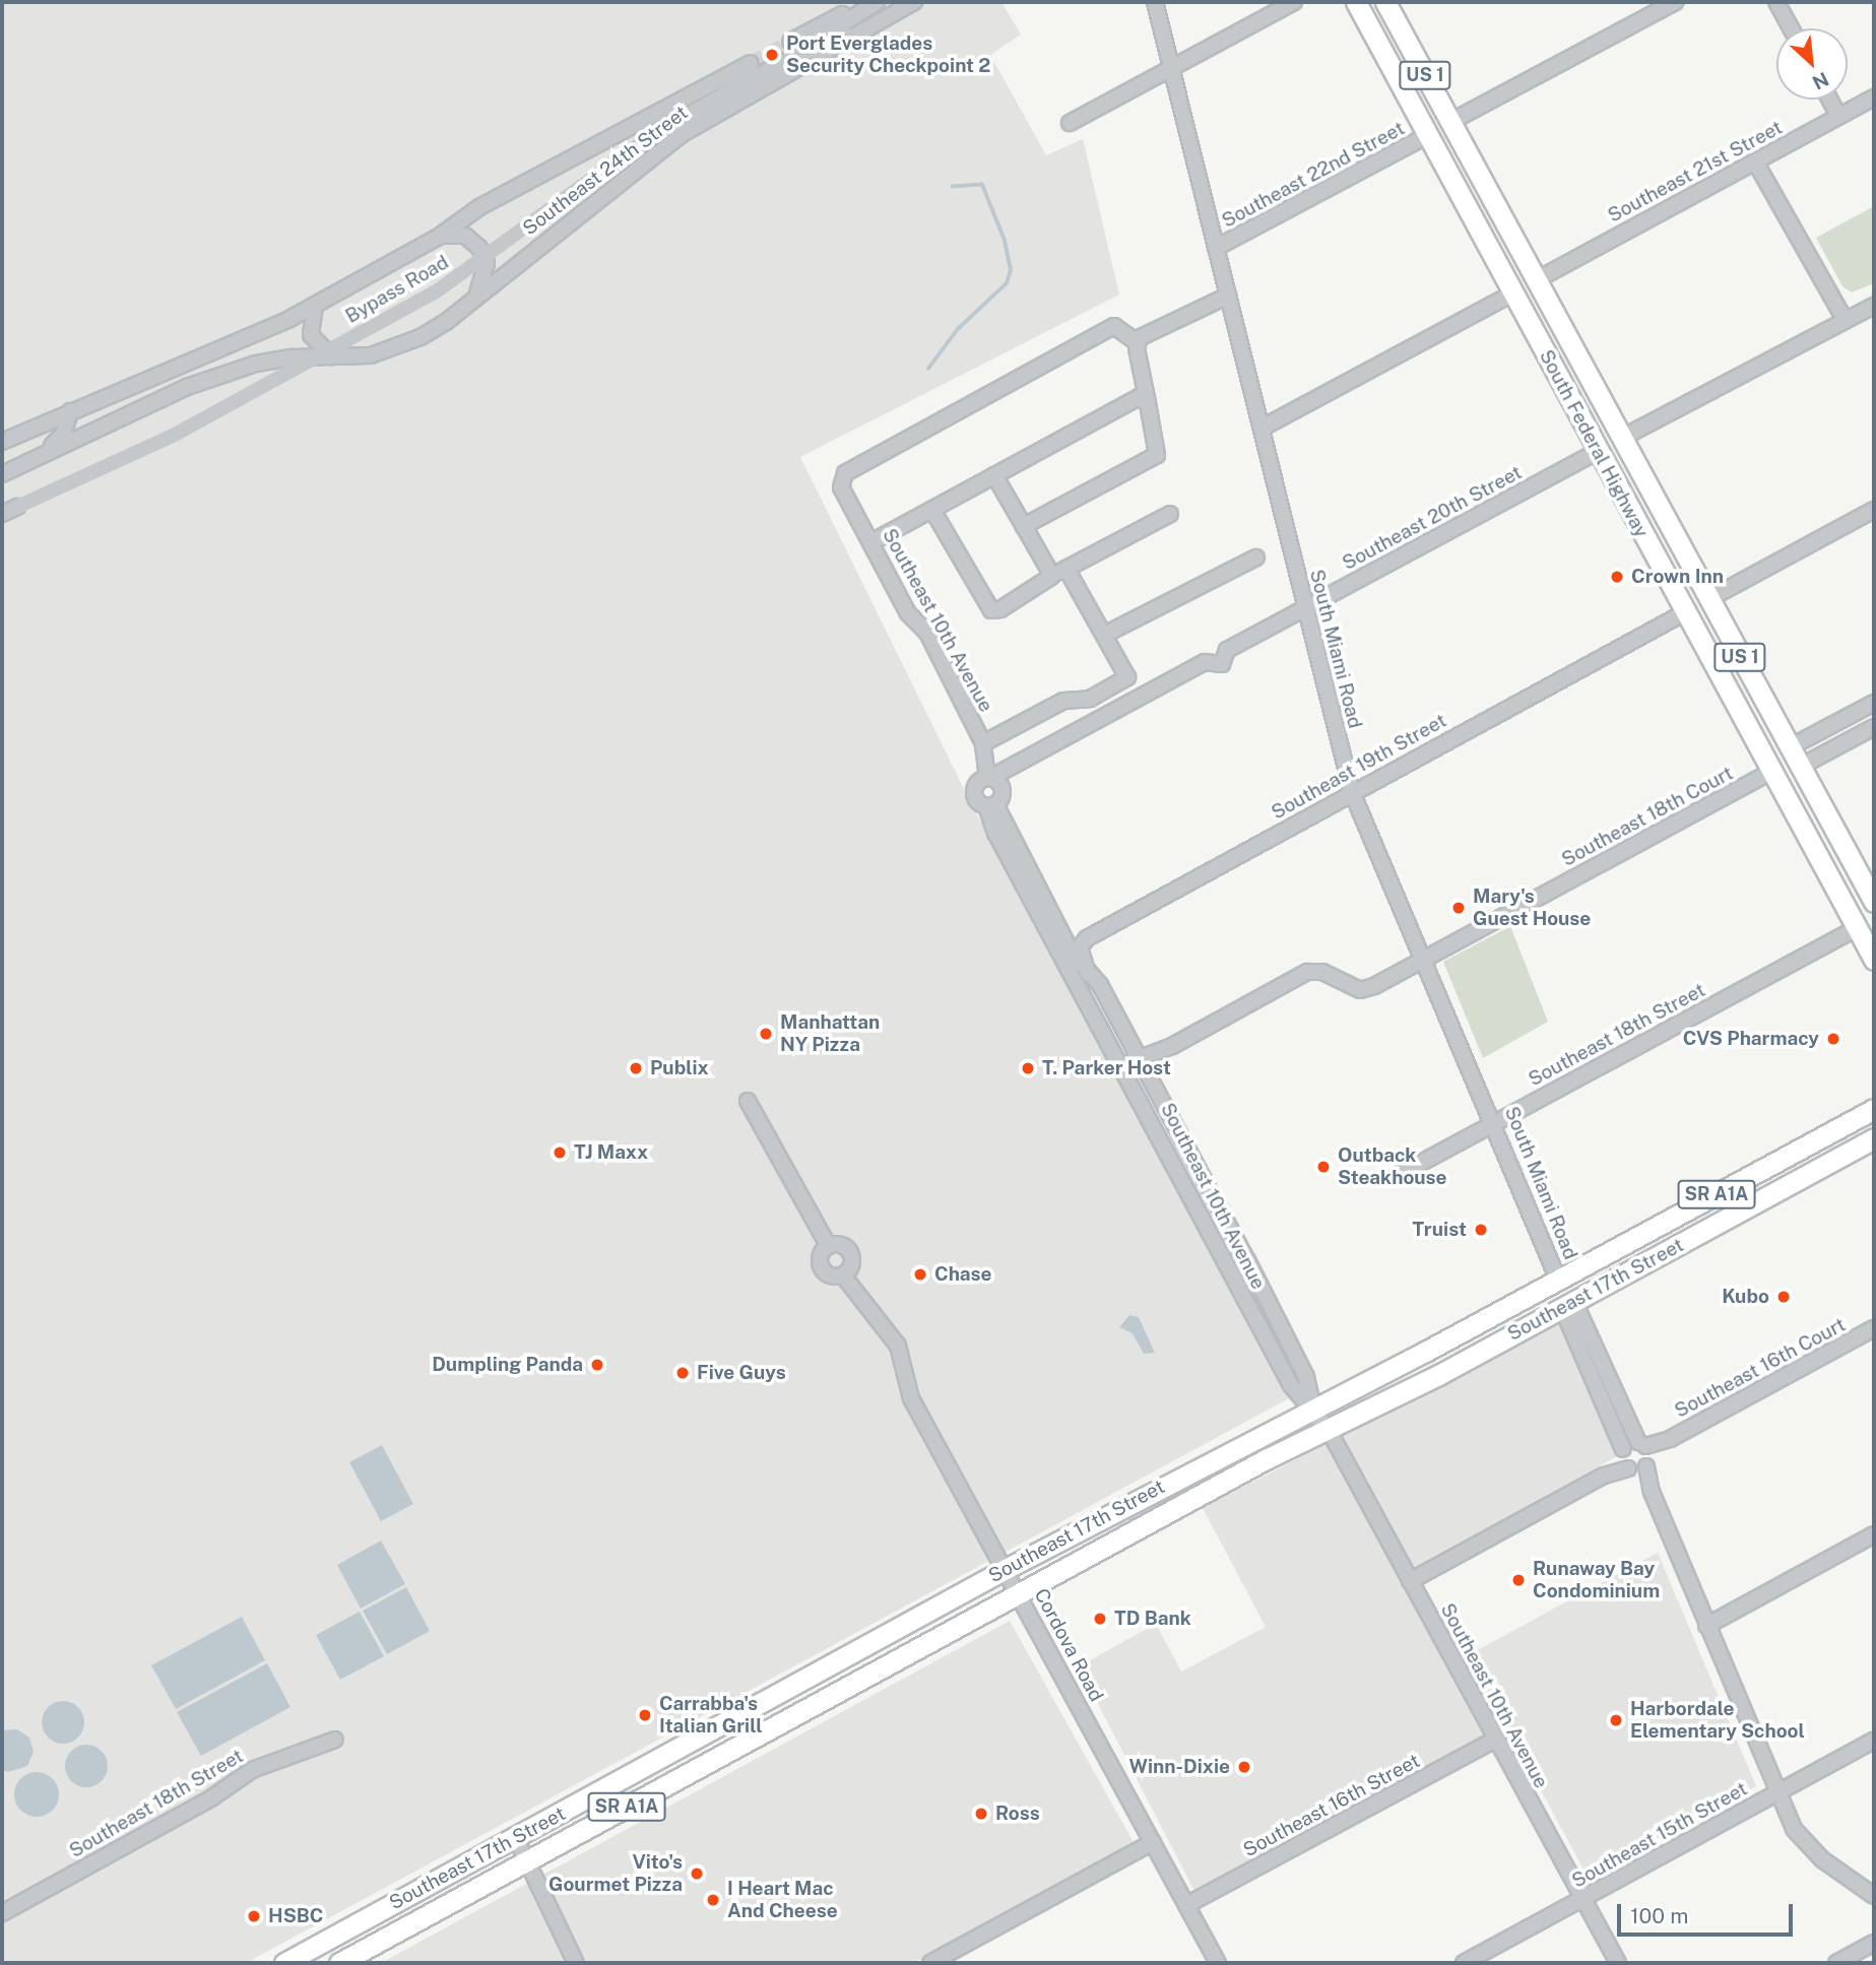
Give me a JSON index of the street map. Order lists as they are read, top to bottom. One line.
{"streets":{"main road":["US 1","South Federal Highway","SR A1A","Southeast 17th Street"],"street":["Southeast 24th Street","Southeast 21st Street","Southeast 22nd Street","Bypass Road","Southeast 20th Street","Southeast 10th Avenue","South Miami Road","Southeast 19th Street","Southeast 18th Court","Southeast 18th Street","Southeast 16th Court","Cordova Road","Southeast 16th Street","Southeast 15th Street"]},"crossings":[["Southeast 24th Street","Bypass Road"],["Southeast 21st Street","South Federal Highway"],["Southeast 22nd Street","South Federal Highway"],["Southeast 22nd Street","South Miami Road"],["South Federal Highway","Southeast 20th Street"],["South Federal Highway","Southeast 19th Street"],["South Federal Highway","Southeast 18th Court"],["South Federal Highway","Southeast 18th Street"],["Southeast 20th Street","Southeast 10th Avenue"],["Southeast 20th Street","South Miami Road"],["Southeast 10th Avenue","Southeast 19th Street"],["Southeast 10th Avenue","Southeast 18th Court"],["Southeast 10th Avenue","Southeast 17th Street"],["Southeast 10th Avenue","Southeast 16th Court"],["Southeast 10th Avenue","Southeast 16th Street"],["Southeast 10th Avenue","Southeast 15th Street"],["South Miami Road","Southeast 19th Street"],["South Miami Road","Southeast 18th Court"],["South Miami Road","Southeast 18th Street"],["South Miami Road","Southeast 17th Street"],["Southeast 17th Street","Cordova Road"],["Cordova Road","Southeast 16th Street"]],"places":["Port Everglades Security Checkpoint 2","Crown Inn","Mary's Guest House","Manhattan NY Pizza","CVS Pharmacy","Publix","T. Parker Host","TJ Maxx","Outback Steakhouse","Truist","Chase","Kubo","Dumpling Panda","Five Guys","Runaway Bay Condominium","TD Bank","Carrabba's Italian Grill","Harbordale Elementary School","Winn-Dixie","Ross","Vito's Gourmet Pizza","I Heart Mac And Cheese","HSBC"],"scale_bar":"100 m","north":"bottom right"}
